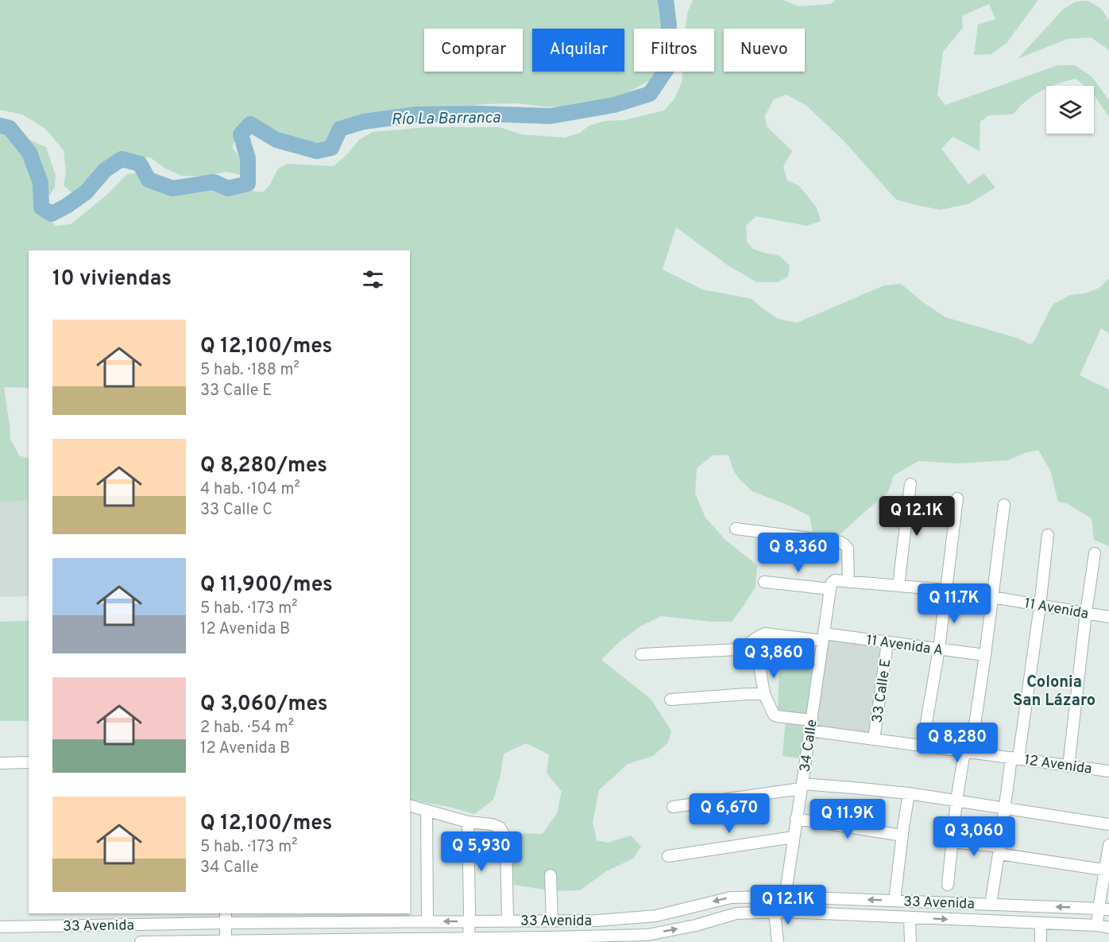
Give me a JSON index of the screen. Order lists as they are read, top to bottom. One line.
{"streets":{"street":["11 Avenida","11 Avenida A","33 Calle E","34 Calle","12 Avenida","33 Avenida"]},"crossings":[["11 Avenida","34 Calle"],["11 Avenida A","33 Calle E"],["11 Avenida A","34 Calle"],["33 Calle E","12 Avenida"],["34 Calle","12 Avenida"],["34 Calle","33 Avenida"]],"districts":["Colonia San Lázaro"],"water":["Río La Barranca"],"page":{"chip":["Comprar","Alquilar","Filtros","Nuevo"],"heading":"10 viviendas","list":[{"name":"Q 12,100/mes","note":"5 hab. · 188 m² · 33 Calle E"},{"name":"Q 8,280/mes","note":"4 hab. · 104 m² · 33 Calle C"},{"name":"Q 11,900/mes","note":"5 hab. · 173 m² · 12 Avenida B"},{"name":"Q 3,060/mes","note":"2 hab. · 54 m² · 12 Avenida B"},{"name":"Q 12,100/mes","note":"5 hab. · 173 m² · 34 Calle"}],"price":["Q 12.1K","Q 8,360","Q 11.7K","Q 3,860","Q 8,280","Q 6,670","Q 11.9K","Q 3,060","Q 5,930","Q 12.1K"]}}
